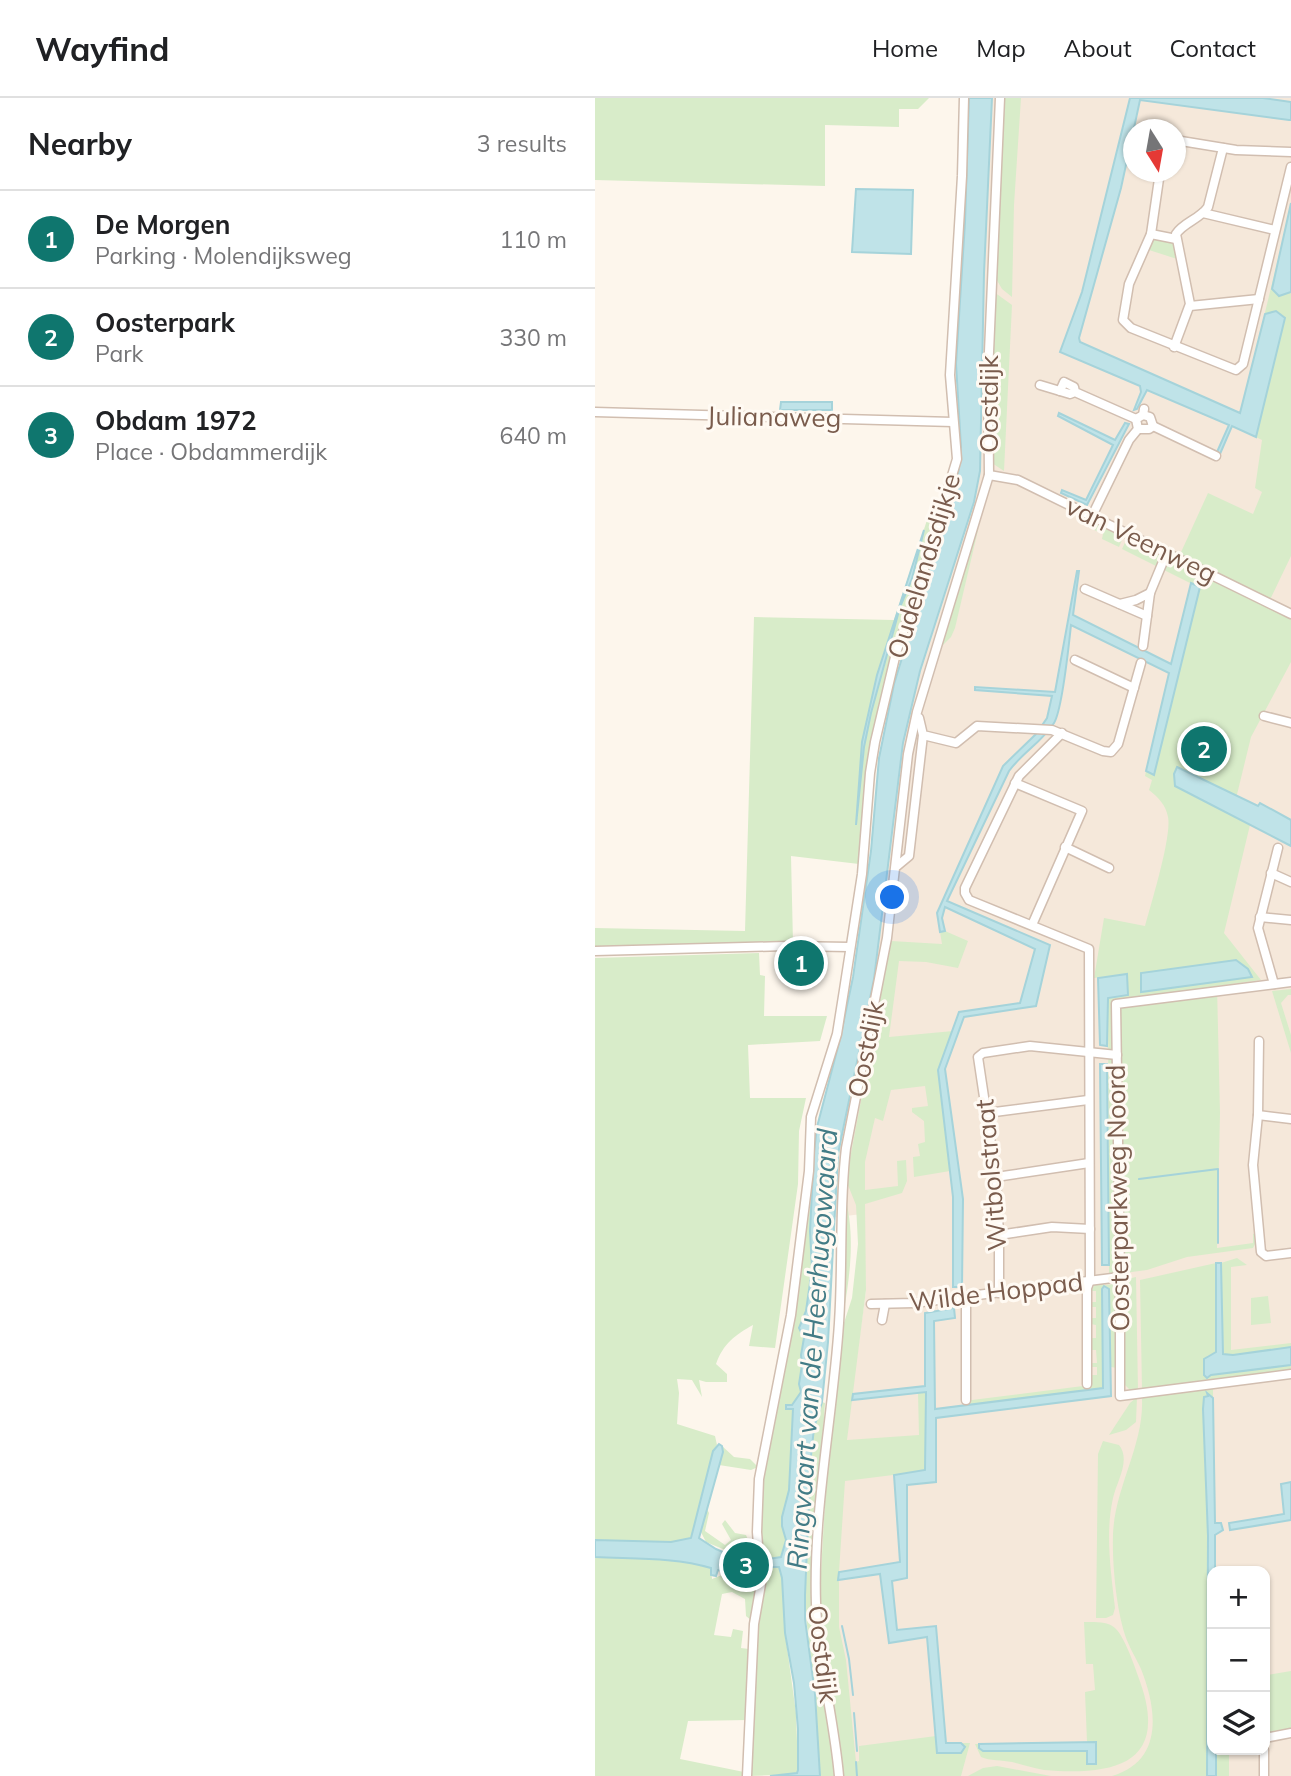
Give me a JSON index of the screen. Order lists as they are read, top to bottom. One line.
{"streets":{"street":["Oostdijk","Julianaweg","van Veenweg","Oudelandsdijkje","Witbolstraat","Oosterparkweg Noord","Wilde Hoppad"]},"crossings":[["Oostdijk","van Veenweg"],["Julianaweg","Oudelandsdijkje"],["Witbolstraat","Wilde Hoppad"],["Oosterparkweg Noord","Wilde Hoppad"]],"water":["Ringvaart van de Heerhugowaard"],"north":"bottom","page":{"header":"Wayfind","nav":["Home","Map","About","Contact"],"heading":["Nearby","3 results"],"list":[{"mark":"1","name":"De Morgen","note":"Parking · Molendijksweg","value":"110 m"},{"mark":"2","name":"Oosterpark","note":"Park","value":"330 m"},{"mark":"3","name":"Obdam 1972","note":"Place · Obdammerdijk","value":"640 m"}],"pins":["2","1","3"],"map_buttons":["+","−"]}}
